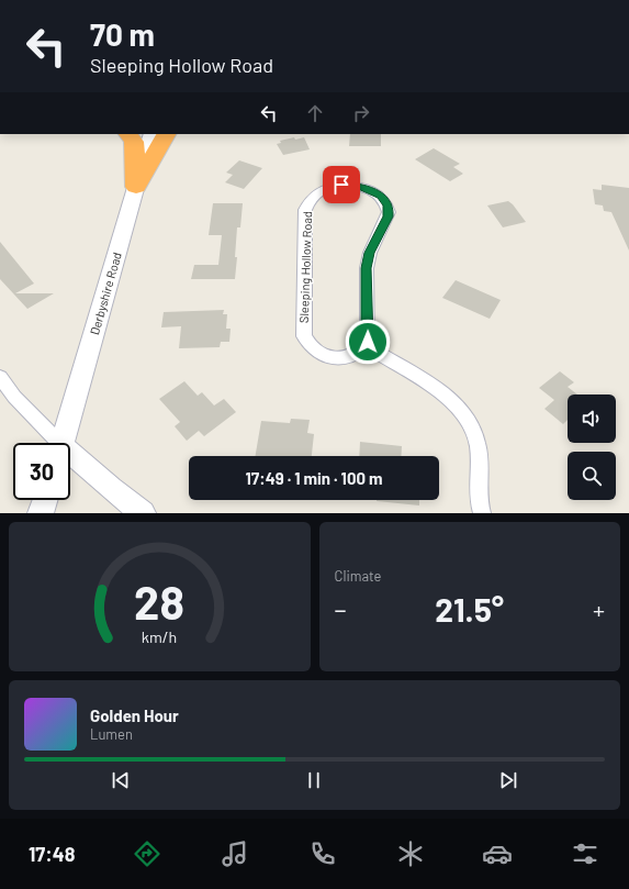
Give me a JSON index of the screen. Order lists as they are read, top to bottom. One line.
{"streets":{"street":["Sleeping Hollow Road","Derbyshire Road"]},"page":{"turn":["70 m","Sleeping Hollow Road"],"limit":"30","trip":"17:49 · 1 min · 100 m","tile":"Climate","heat":["−","21.5°","+"],"song":["Golden Hour","Lumen"],"tabs":"17:48","gauge":["28","km/h"]}}
